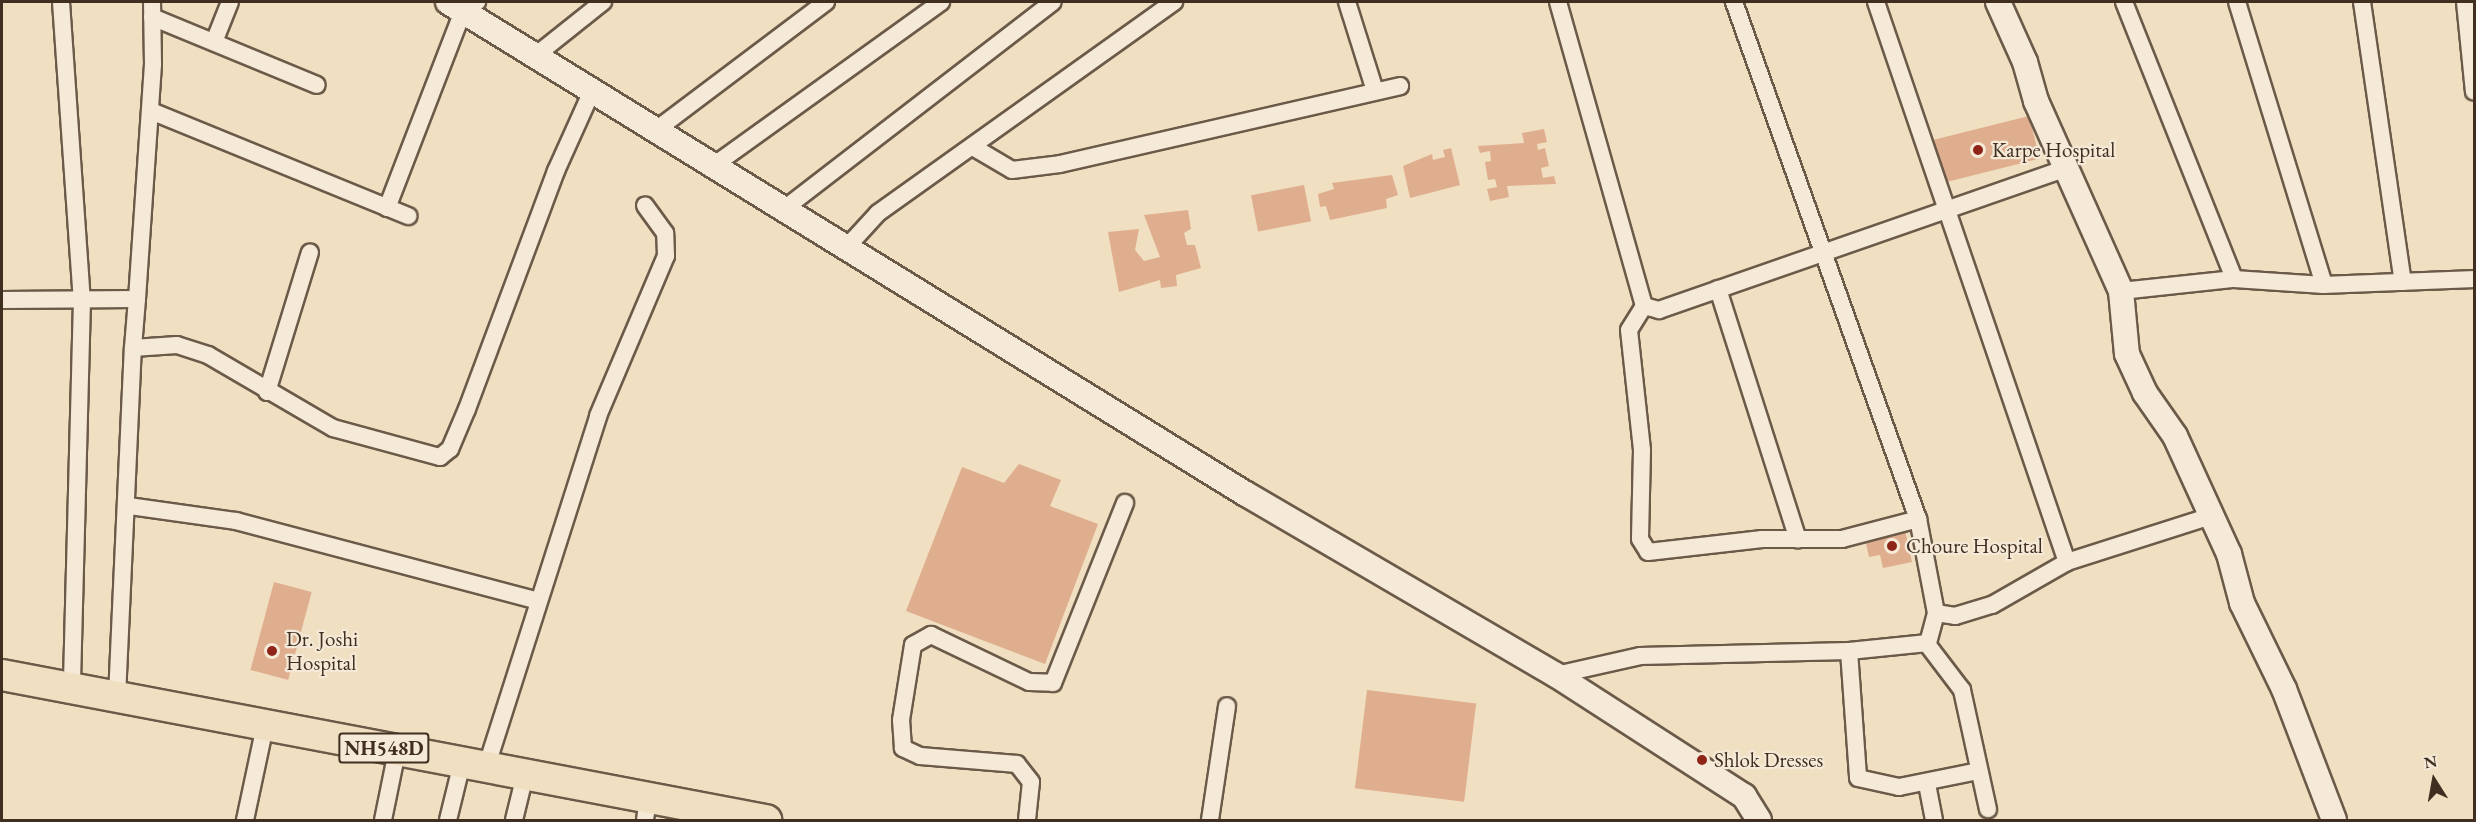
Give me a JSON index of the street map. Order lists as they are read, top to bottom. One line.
{"streets":{"highway":["NH548D"]},"places":["Karpe Hospital","Choure Hospital","Dr. Joshi Hospital","Shlok Dresses"],"north":"top"}
